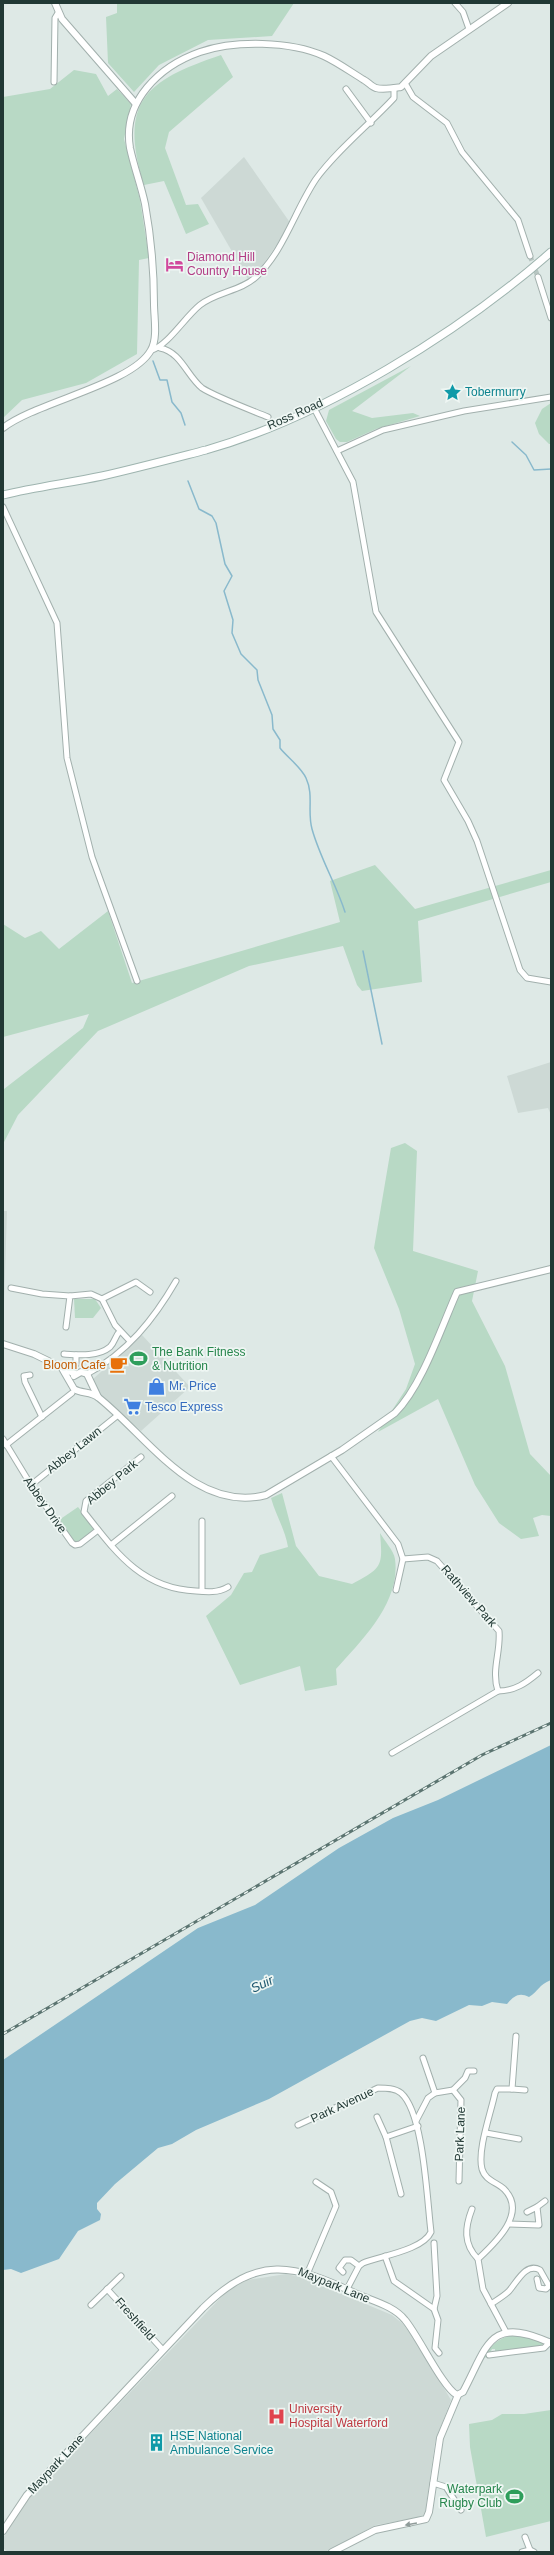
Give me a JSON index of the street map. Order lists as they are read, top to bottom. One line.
{"streets":{"main road":["Ross Road"],"street":["Abbey Lawn","Abbey Park","Abbey Drive","Rathview Park","Park Avenue","Park Lane","Maypark Lane","Freshfield"]},"crossings":[["Abbey Lawn","Abbey Drive"],["Abbey Park","Abbey Drive"],["Maypark Lane","Freshfield"]],"water":["Suir"],"places":{"hotel":["Diamond Hill Country House"],"place":["Tobermurry"],"sports":["The Bank Fitness & Nutrition","Waterpark Rugby Club"],"cafe":["Bloom Cafe"],"shop":["Mr. Price"],"supermarket":["Tesco Express"],"hospital":["University Hospital Waterford"],"building":["HSE National Ambulance Service"]}}
